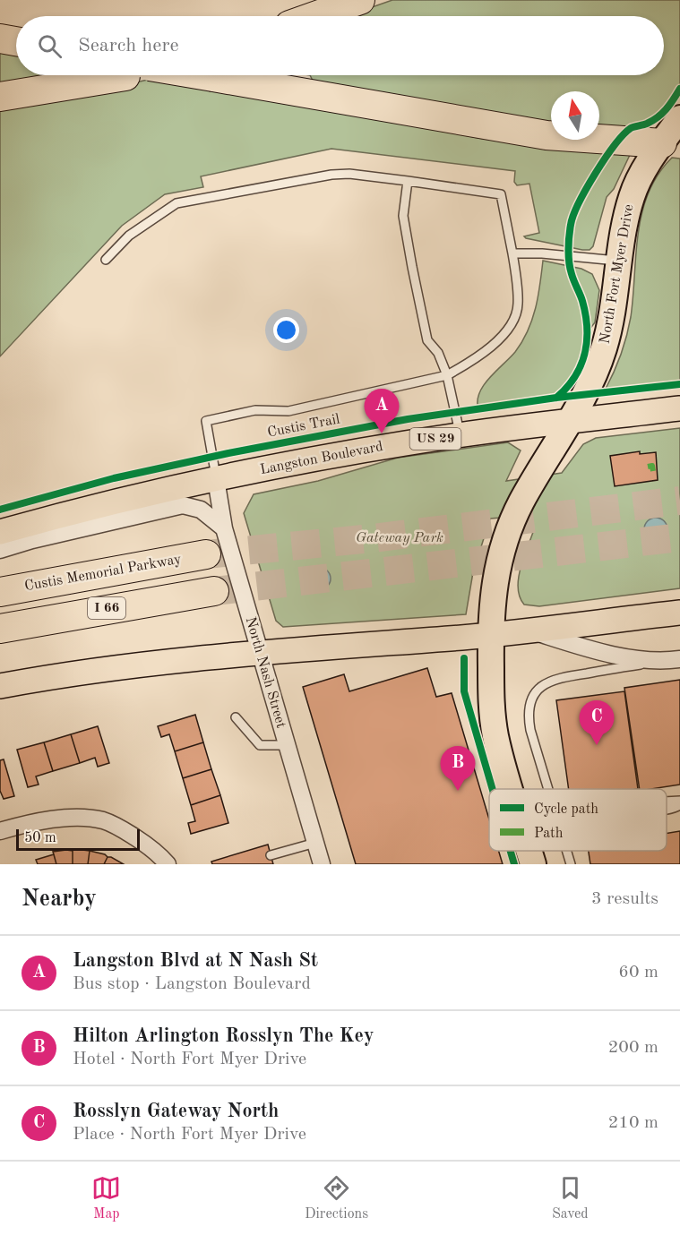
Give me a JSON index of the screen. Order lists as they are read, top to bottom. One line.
{"streets":{"highway":["North Fort Myer Drive","Custis Memorial Parkway","I 66"],"main road":["US 29","Langston Boulevard"],"street":["North Nash Street"],"cycle path":["Custis Trail"]},"crossings":[["North Fort Myer Drive","Langston Boulevard"],["Langston Boulevard","North Nash Street"]],"parks":["Gateway Park"],"legend":["Cycle path","Path"],"scale_bar":"50 m","north":"top","page":{"search":"Search here","pins":["A","C","B"],"scale":"50 m","heading":["Nearby","3 results"],"list":[{"mark":"A","name":"Langston Blvd at N Nash St","note":"Bus stop · Langston Boulevard","value":"60 m"},{"mark":"B","name":"Hilton Arlington Rosslyn The Key","note":"Hotel · North Fort Myer Drive","value":"200 m"},{"mark":"C","name":"Rosslyn Gateway North","note":"Place · North Fort Myer Drive","value":"210 m"}],"nav":["Map","Directions","Saved"]}}
